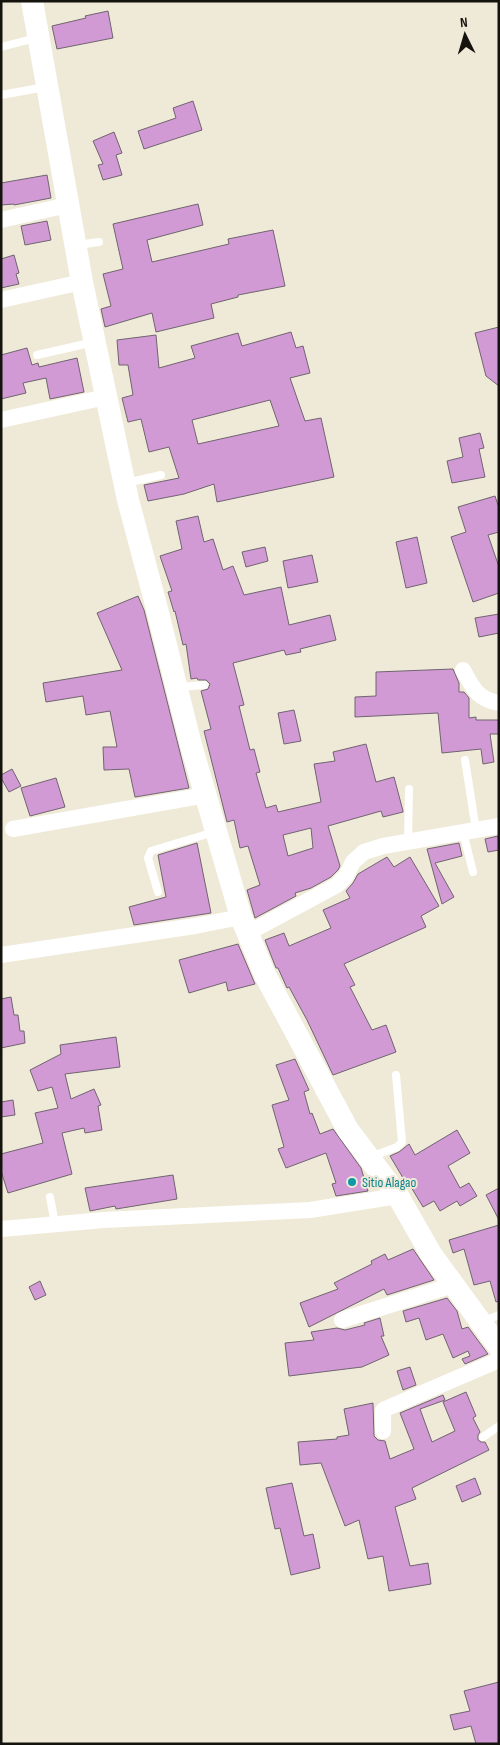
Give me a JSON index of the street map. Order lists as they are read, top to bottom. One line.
{"places":["Sitio Alagao"],"north":"top"}
